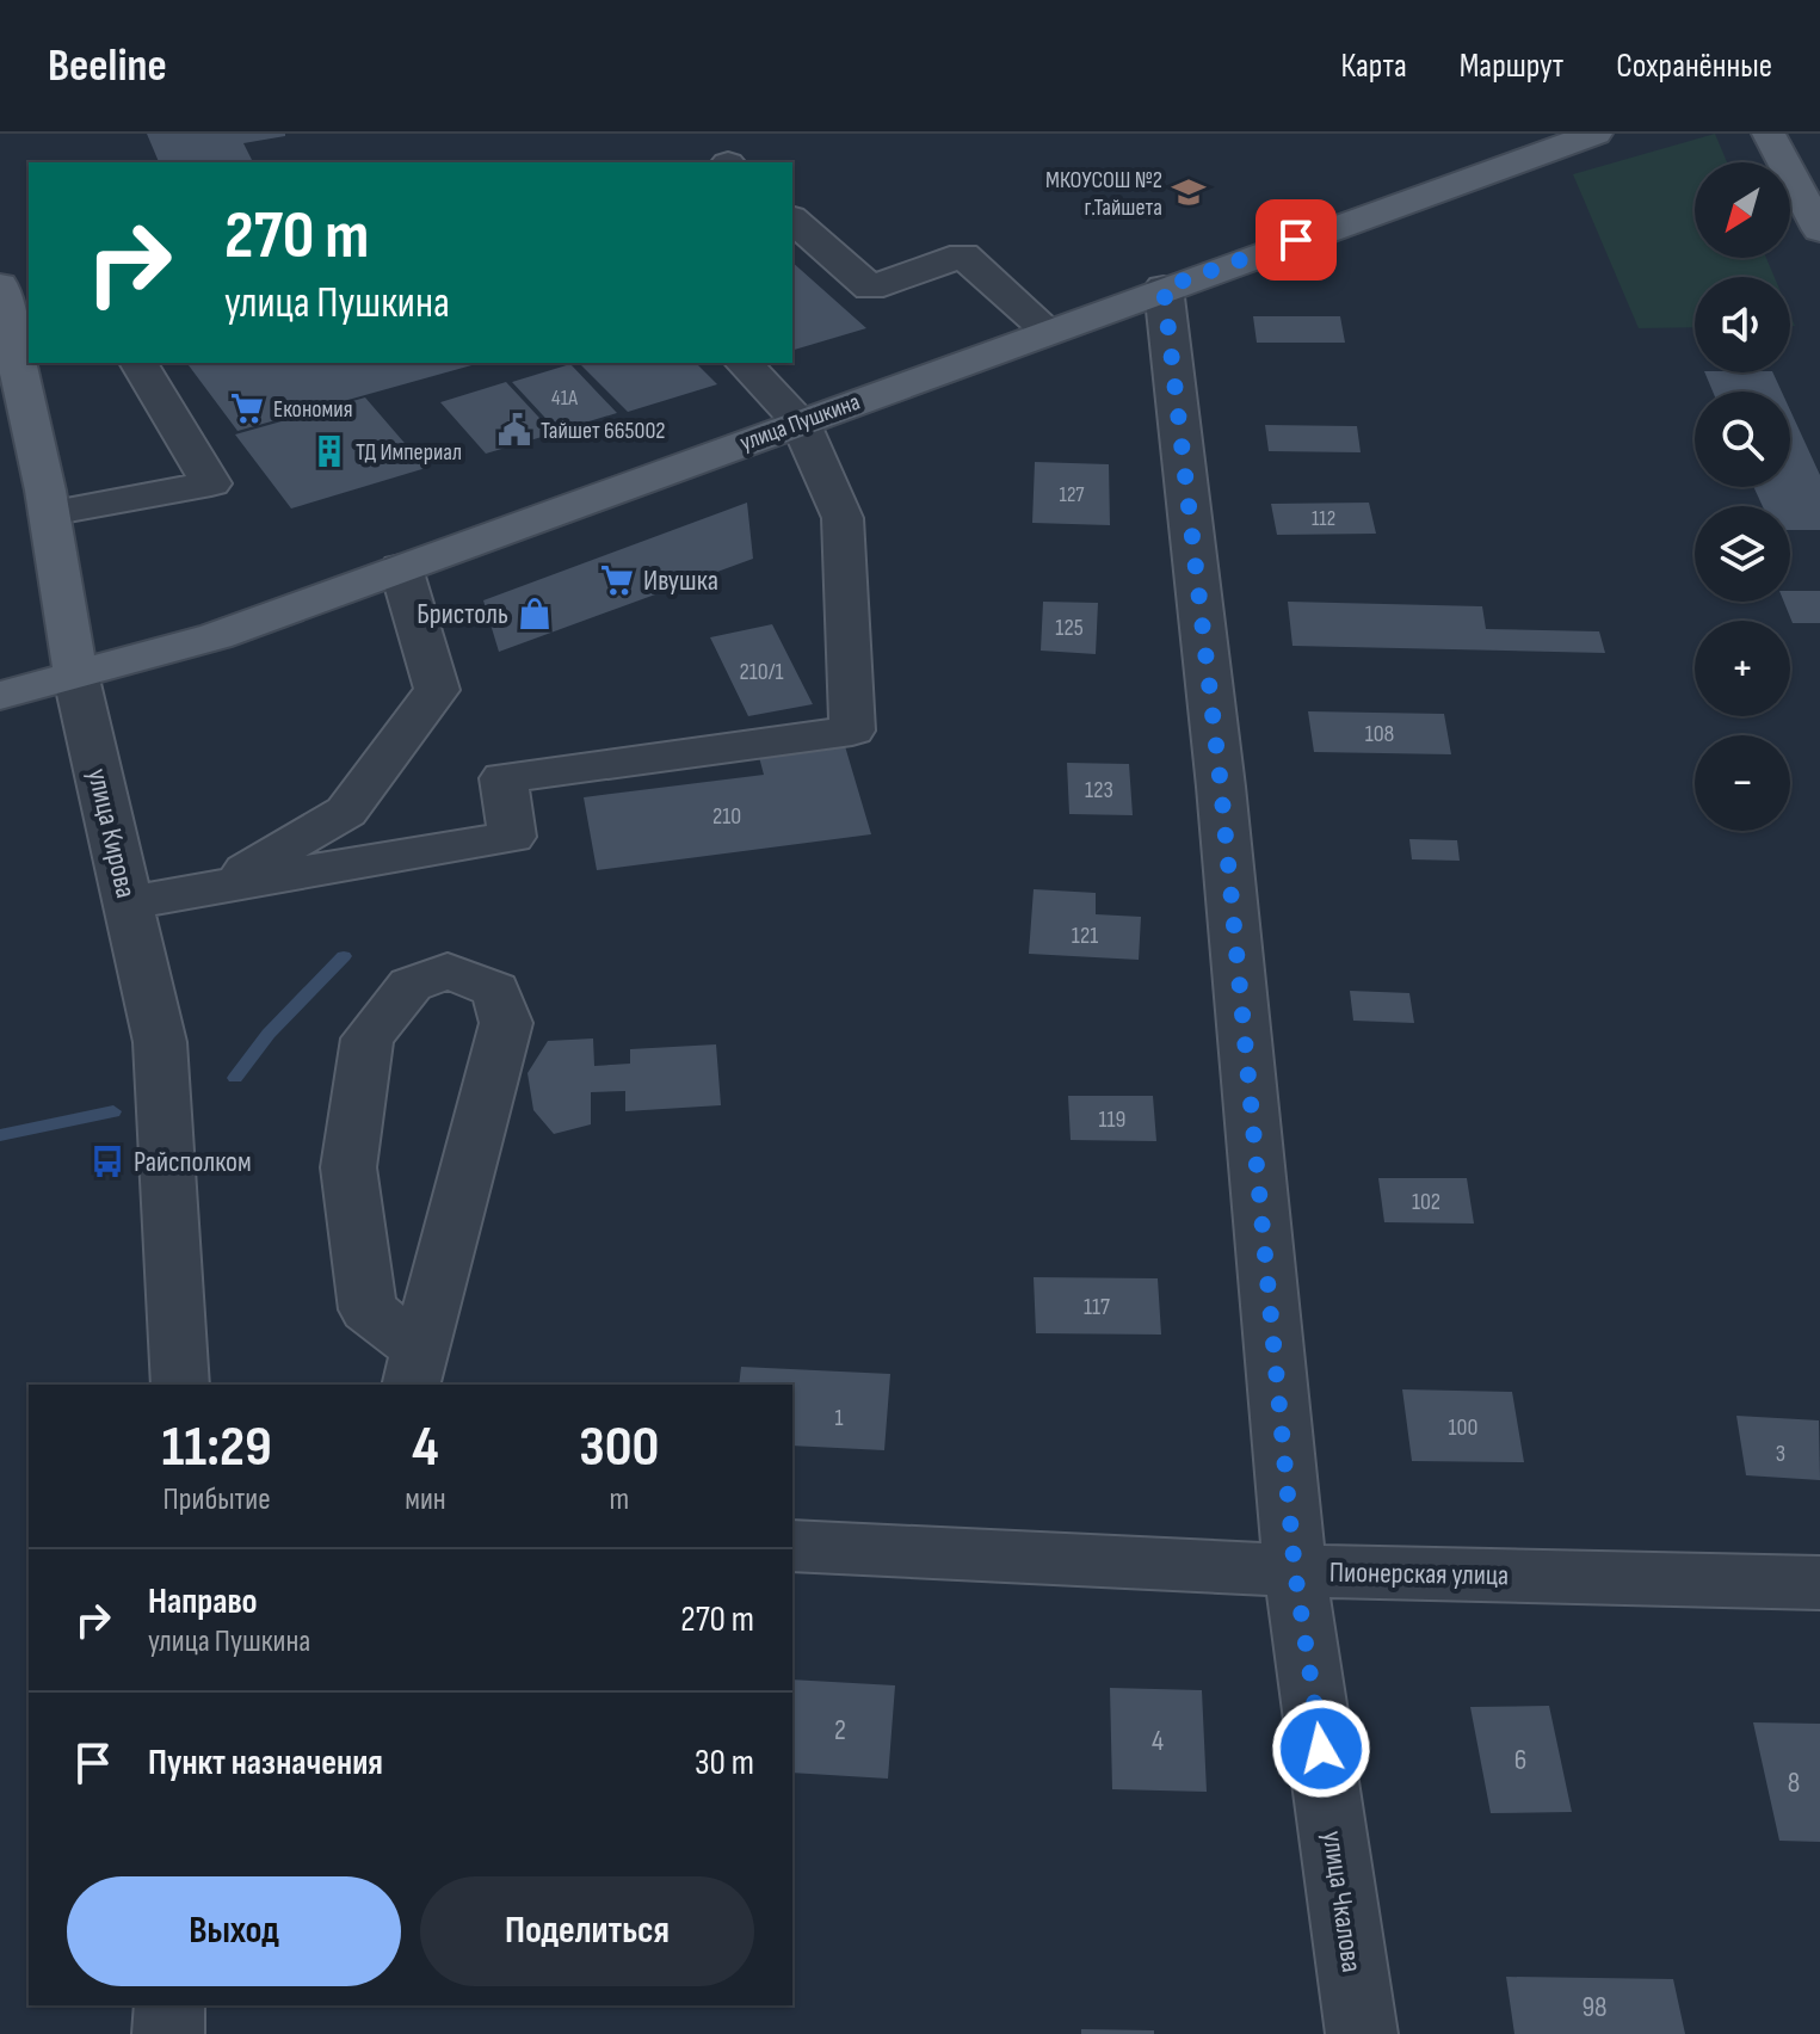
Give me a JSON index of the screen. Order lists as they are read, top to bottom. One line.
{"streets":{"main road":["улица Пушкина","улица Кирова"],"street":["Пионерская улица","улица Чкалова"]},"crossings":[["улица Пушкина","улица Кирова"],["улица Пушкина","улица Чкалова"],["Пионерская улица","улица Чкалова"]],"places":{"school or university":["МКОУСОШ №2 г.Тайшета"],"supermarket":["Економия","Ивушка"],"public building":["Тайшет 665002"],"building":["ТД Империал"],"shop":["Бристоль"],"bus stop":["Райсполком"]},"house_numbers":["41А","127","112","125","210/1","108","123","210","121","119","102","117","1","100","3","2","4","6","8","98"],"north":"bottom left","page":{"header":"Beeline","nav":["Карта","Маршрут","Сохранённые"],"map_buttons":["+","−"],"turn":["270 m","улица Пушкина"],"eta":["11:29","Прибытие","4","мин","300","m"],"list":[{"name":"Направо","note":"улица Пушкина","value":"270 m"},{"name":"Пункт назначения","value":"30 m"}],"buttons":["Выход","Поделиться"]}}
